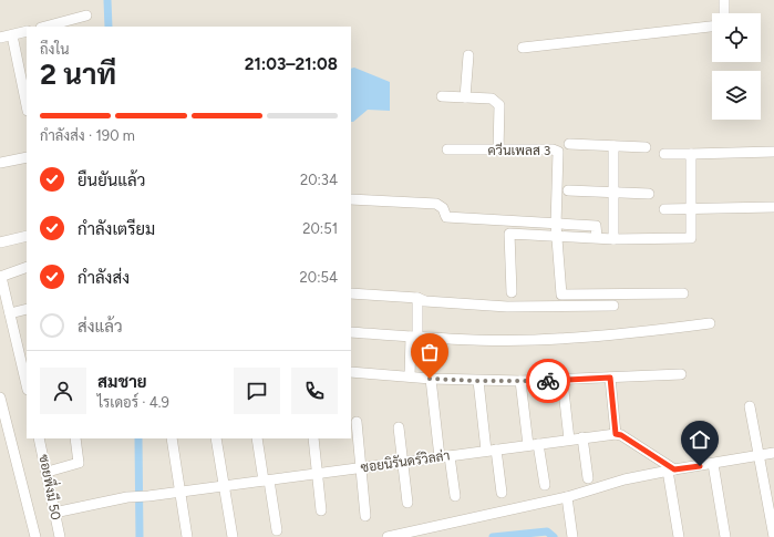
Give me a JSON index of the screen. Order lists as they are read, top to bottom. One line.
{"streets":{"street":["ควีนเพลส 3","ซอยนิรันดร์วิลล่า","ซอยพึ่งมี 50"]},"crossings":[["ซอยนิรันดร์วิลล่า","ซอยพึ่งมี 50"]],"page":{"heading":["2 นาที","ถึงใน","21:03–21:08"],"panel":["สมชาย","ไรเดอร์ · 4.9"],"bar":"กำลังส่ง · 190 m","list":[["ยืนยันแล้ว","20:34"],["กำลังเตรียม","20:51"],["กำลังส่ง","20:54"],"ส่งแล้ว"]}}
